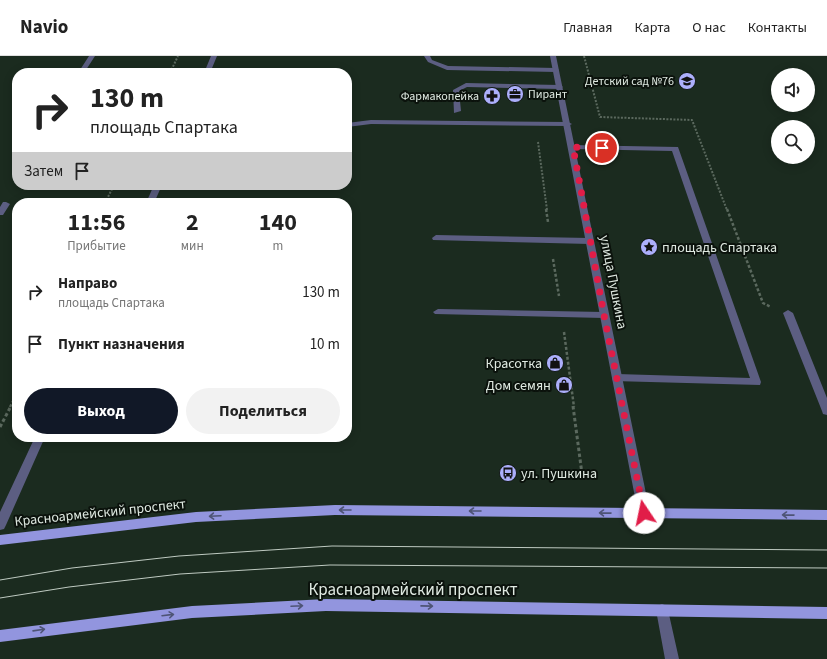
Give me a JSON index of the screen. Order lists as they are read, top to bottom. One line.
{"streets":{"main road":["Красноармейский проспект"],"street":["улица Пушкина"]},"crossings":[["улица Пушкина","Красноармейский проспект"]],"places":{"school or university":["Детский сад №76"],"office":["Пирант"],"pharmacy":["Фармакопейка"],"place":["площадь Спартака"],"shop":["Красотка","Дом семян"],"bus stop":["ул. Пушкина"]},"page":{"header":"Navio","nav":["Главная","Карта","О нас","Контакты"],"turn":["130 m","площадь Спартака"],"then":"Затем","eta":["11:56","Прибытие","2","мин","140","m"],"list":[{"name":"Направо","note":"площадь Спартака","value":"130 m"},{"name":"Пункт назначения","value":"10 m"}],"buttons":["Выход","Поделиться"]}}
